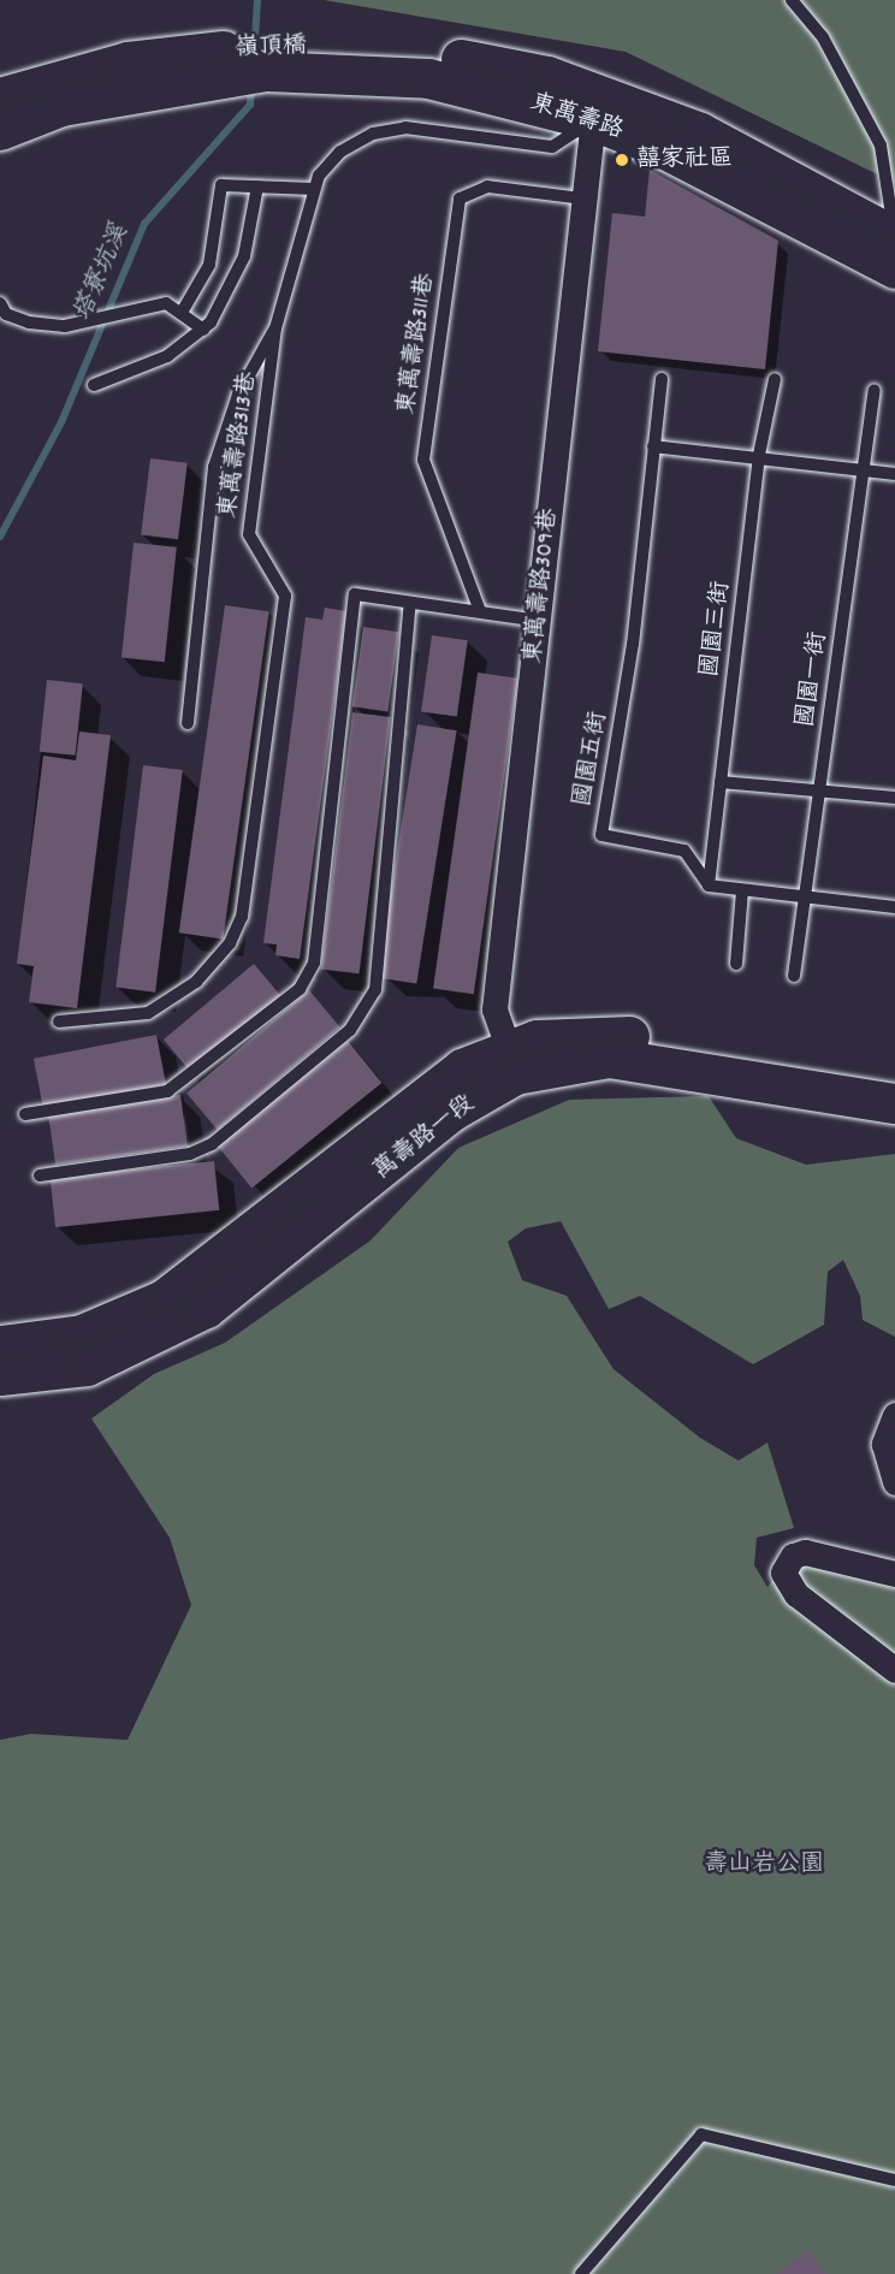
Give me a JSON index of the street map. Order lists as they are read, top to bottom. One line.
{"streets":{"main road":["嶺頂橋","東萬壽路","萬壽路一段"],"street":["東萬壽路309巷"],"lane":["東萬壽路311巷","東萬壽路313巷","國園三街","國園一街","國園五街"]},"crossings":[["嶺頂橋","東萬壽路"],["東萬壽路","東萬壽路313巷"],["東萬壽路","東萬壽路309巷"],["東萬壽路311巷","東萬壽路309巷"],["東萬壽路313巷","東萬壽路309巷"],["東萬壽路309巷","萬壽路一段"],["國園三街","國園五街"]],"water":["塔寮坑溪"],"parks":["壽山岩公園"],"places":["囍家社區"]}
